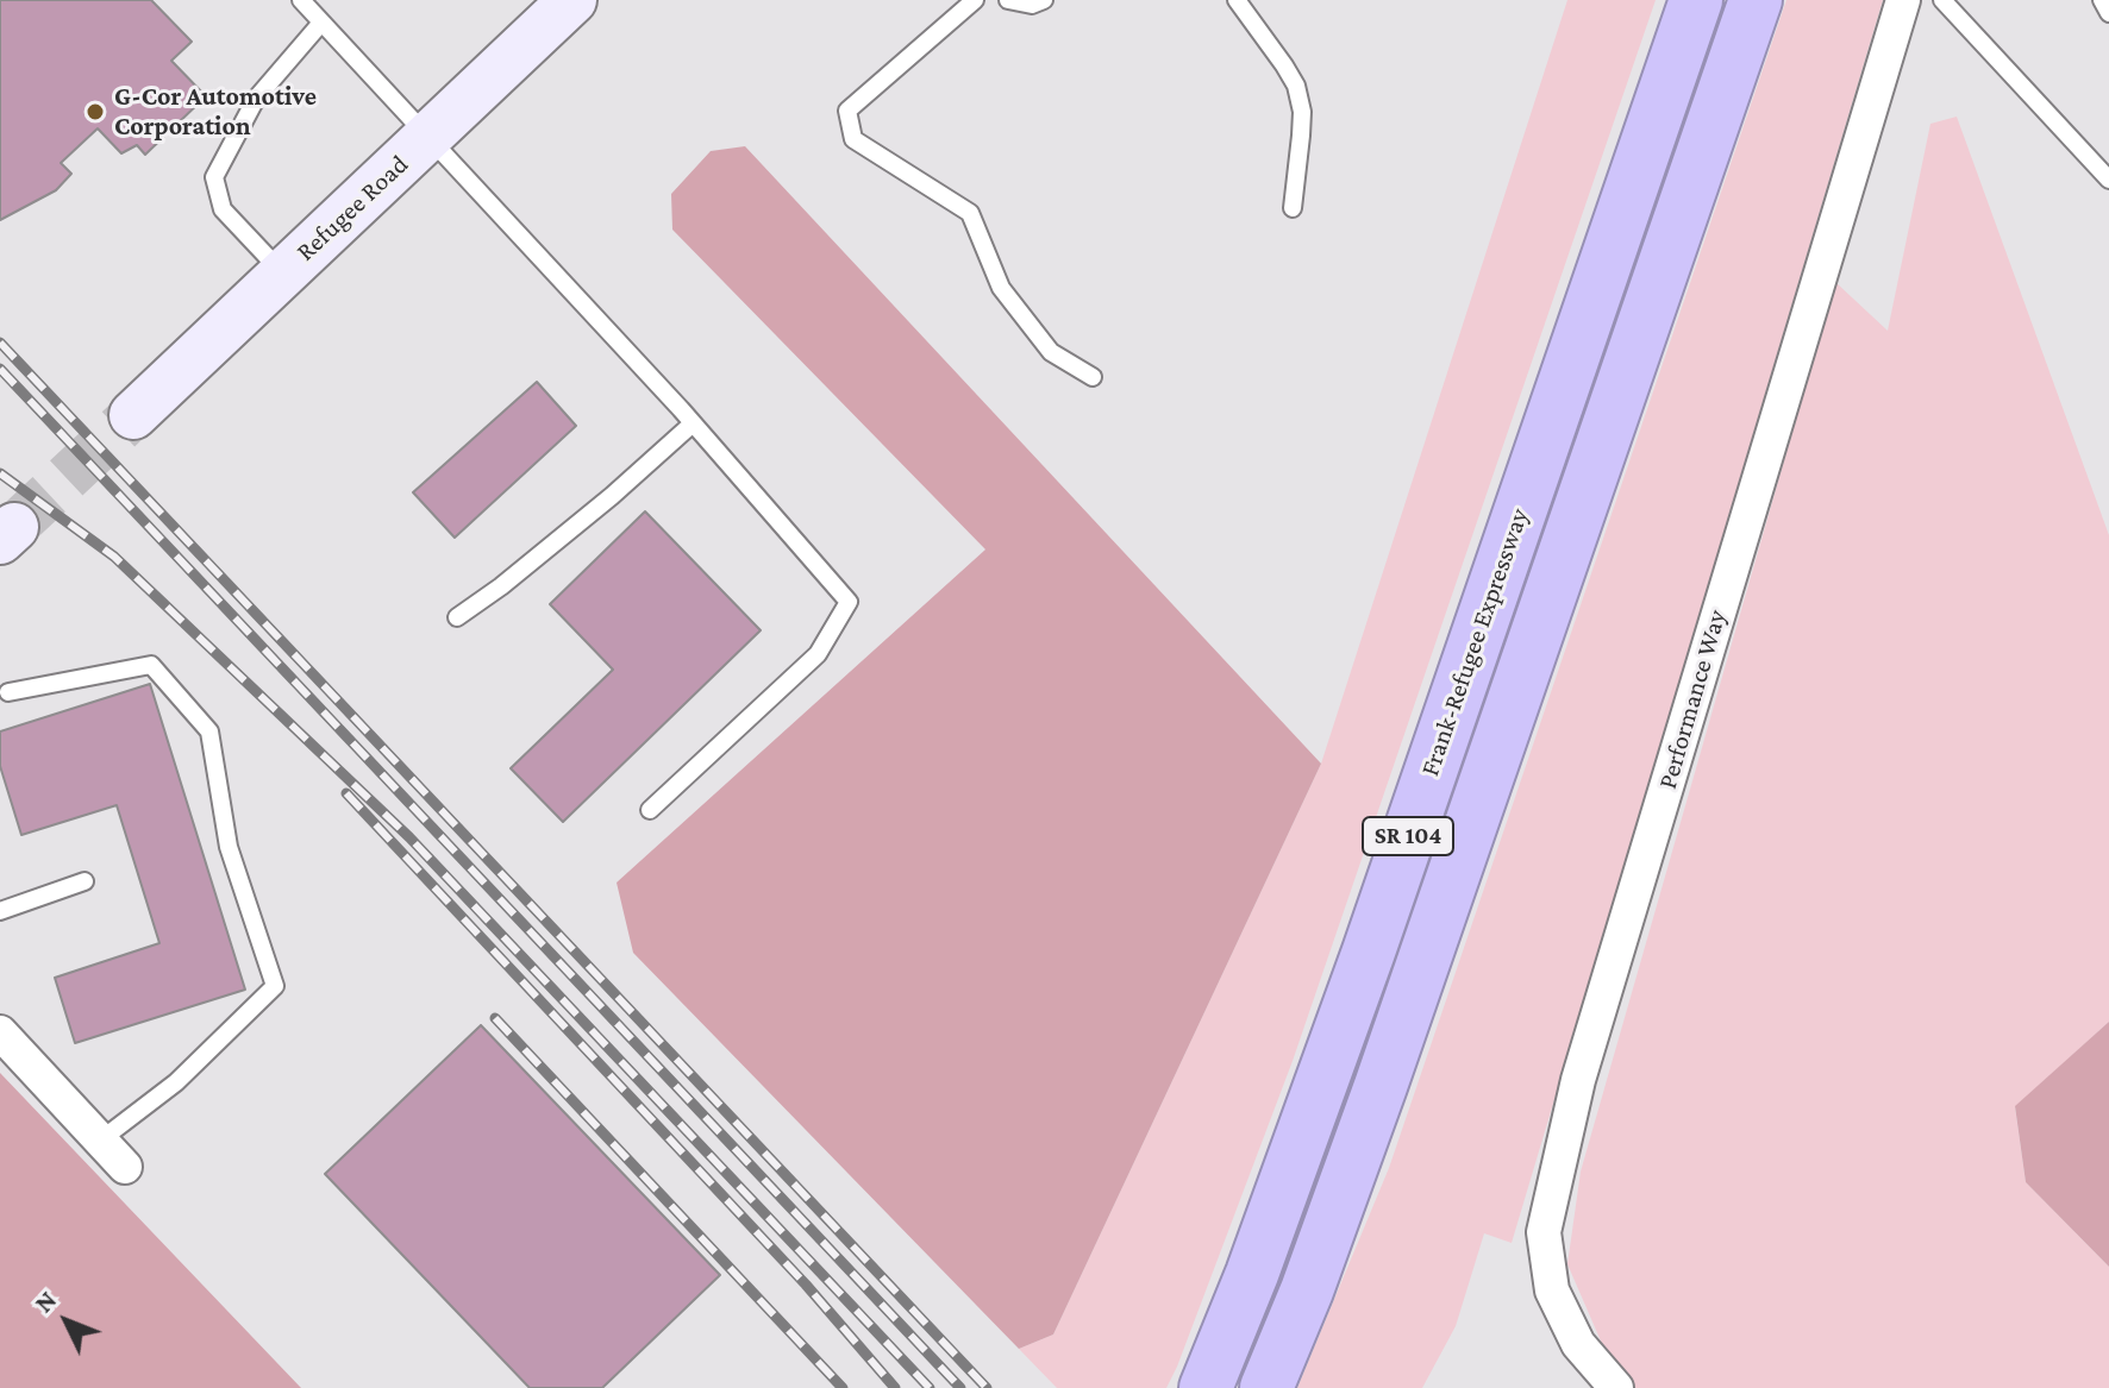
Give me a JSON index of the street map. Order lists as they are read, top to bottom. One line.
{"streets":{"highway":["Frank-Refugee Expressway","SR 104"],"main road":["Refugee Road"],"street":["Performance Way"]},"places":["G-Cor Automotive Corporation"],"north":"top left"}
